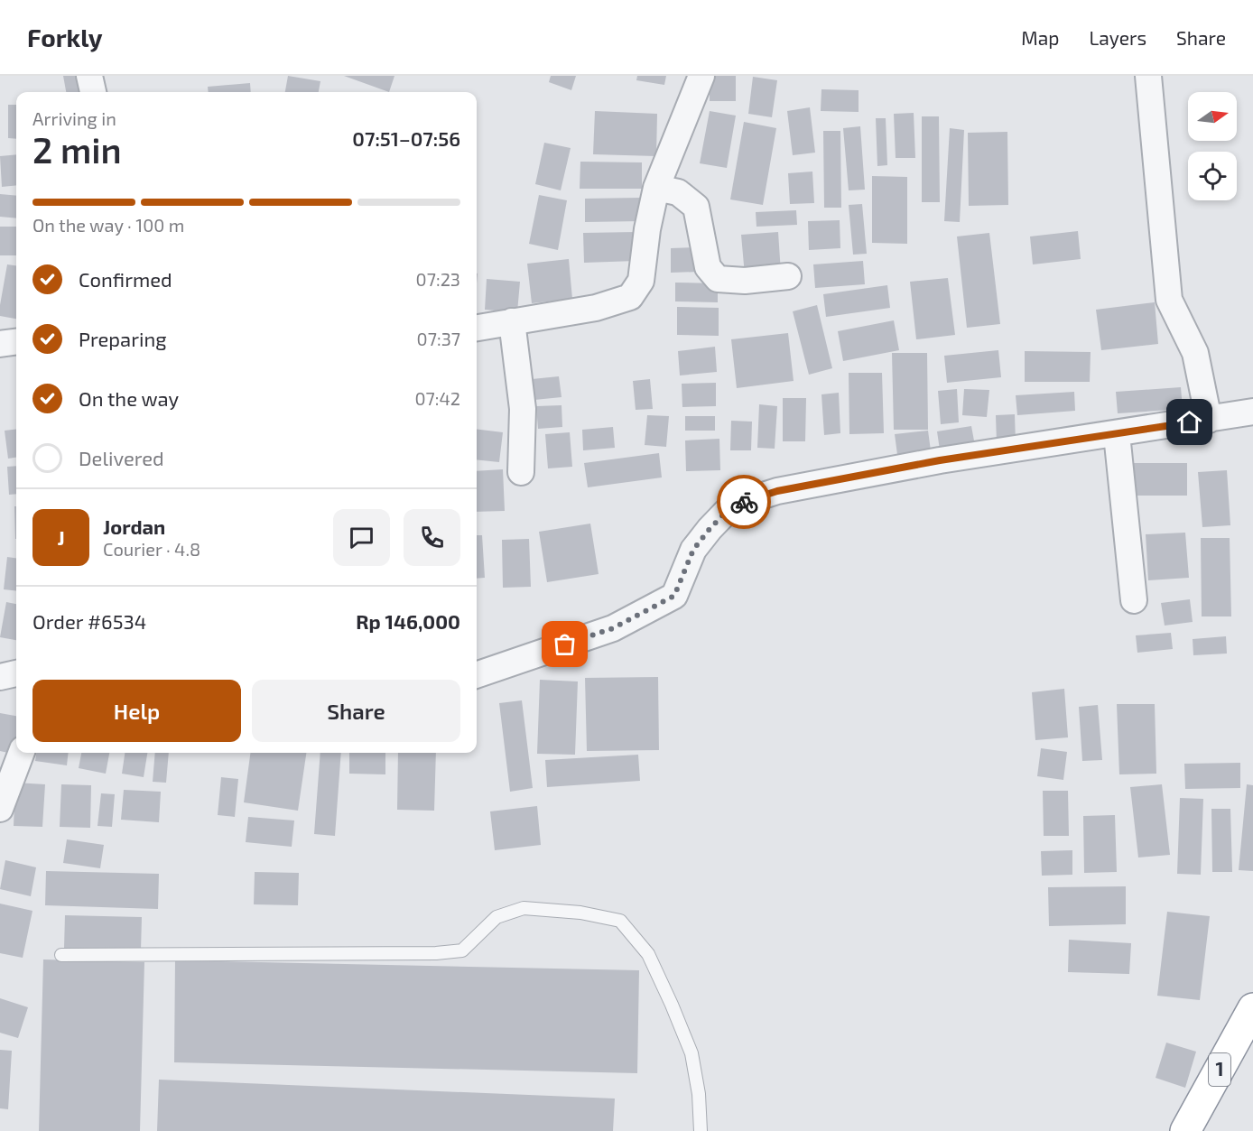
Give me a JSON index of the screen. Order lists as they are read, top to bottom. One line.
{"streets":{"highway":["1"]},"north":"right","page":{"header":"Forkly","nav":["Map","Layers","Share"],"heading":["2 min","Arriving in","07:51–07:56"],"panel":["Jordan","Courier · 4.8","Order #6534","Rp 146,000"],"bar":"On the way · 100 m","list":[["Confirmed","07:23"],["Preparing","07:37"],["On the way","07:42"],"Delivered"],"round":"J","buttons":["Help","Share"]}}
